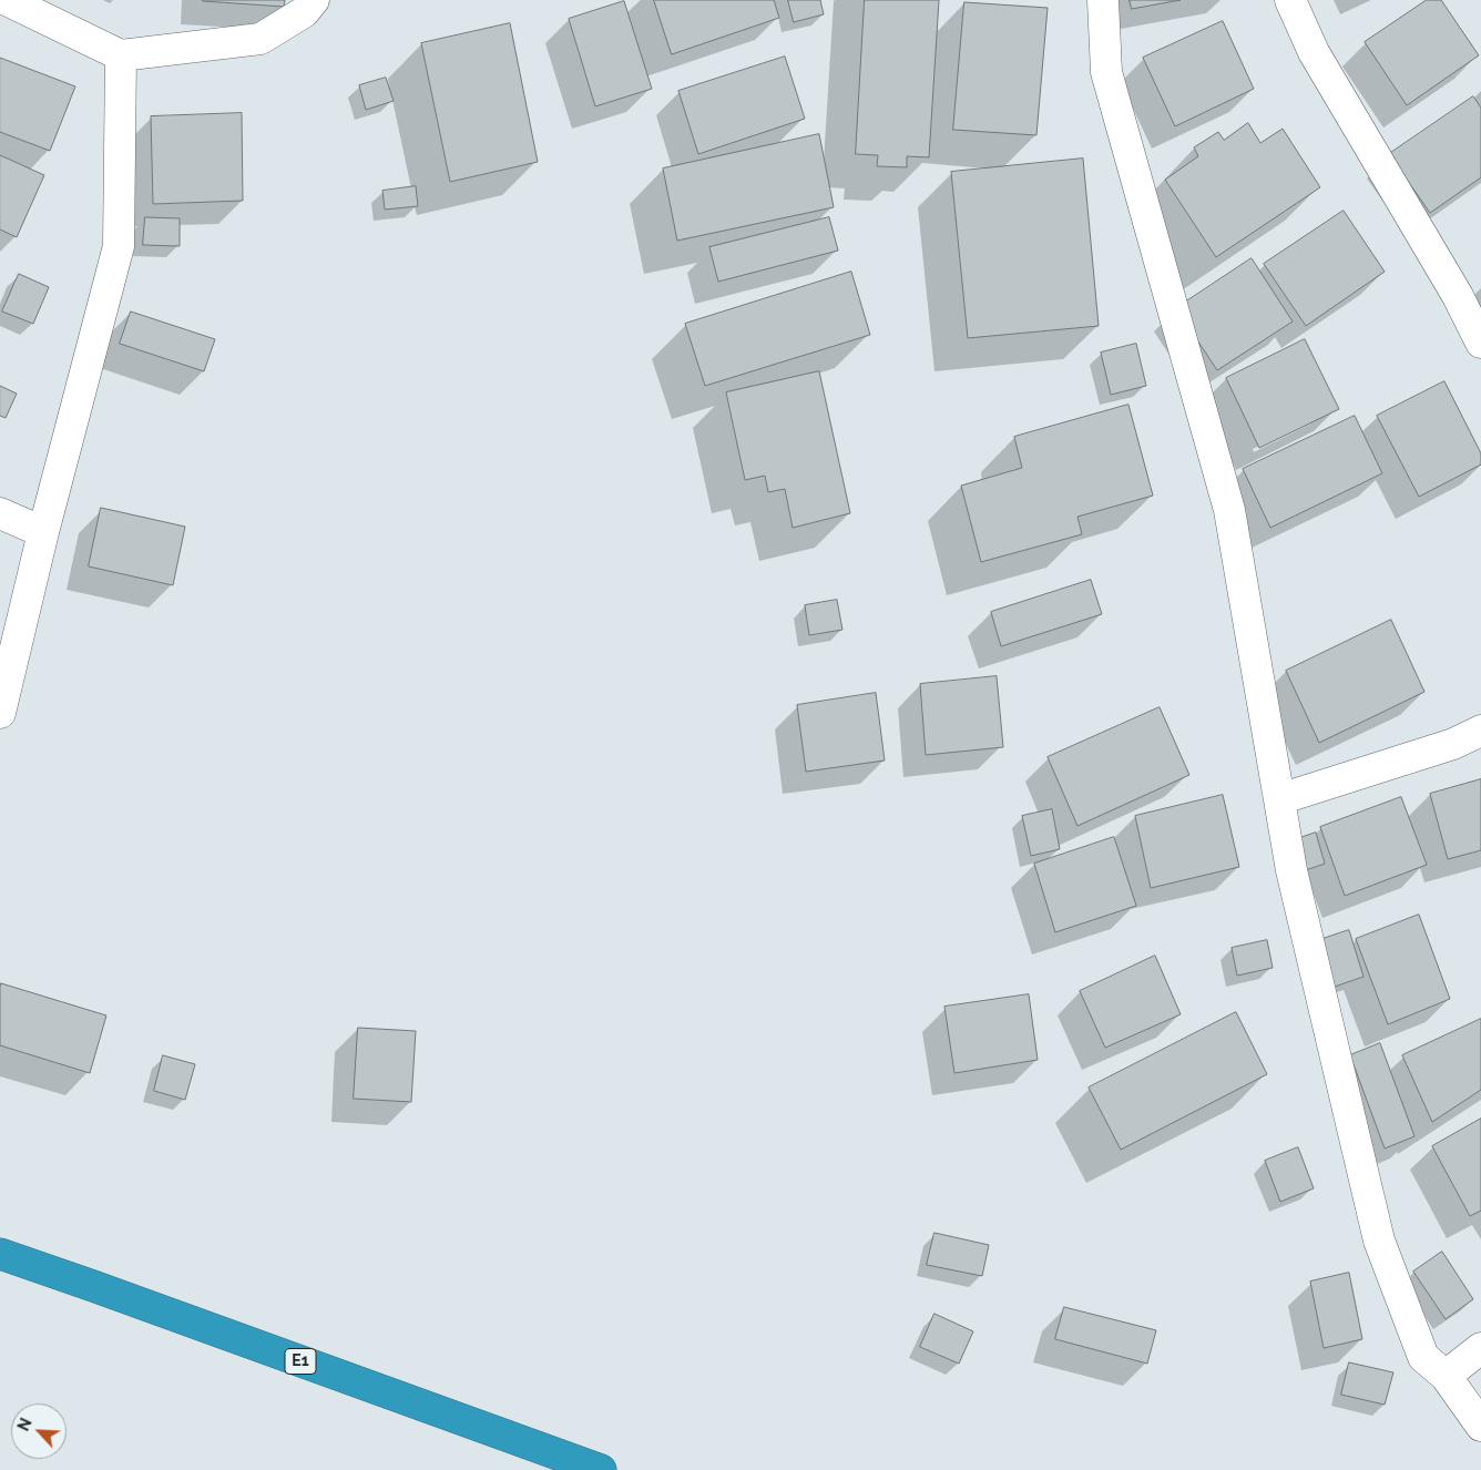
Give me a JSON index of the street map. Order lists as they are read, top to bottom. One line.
{"streets":{"highway":["E1"]},"north":"top left"}
